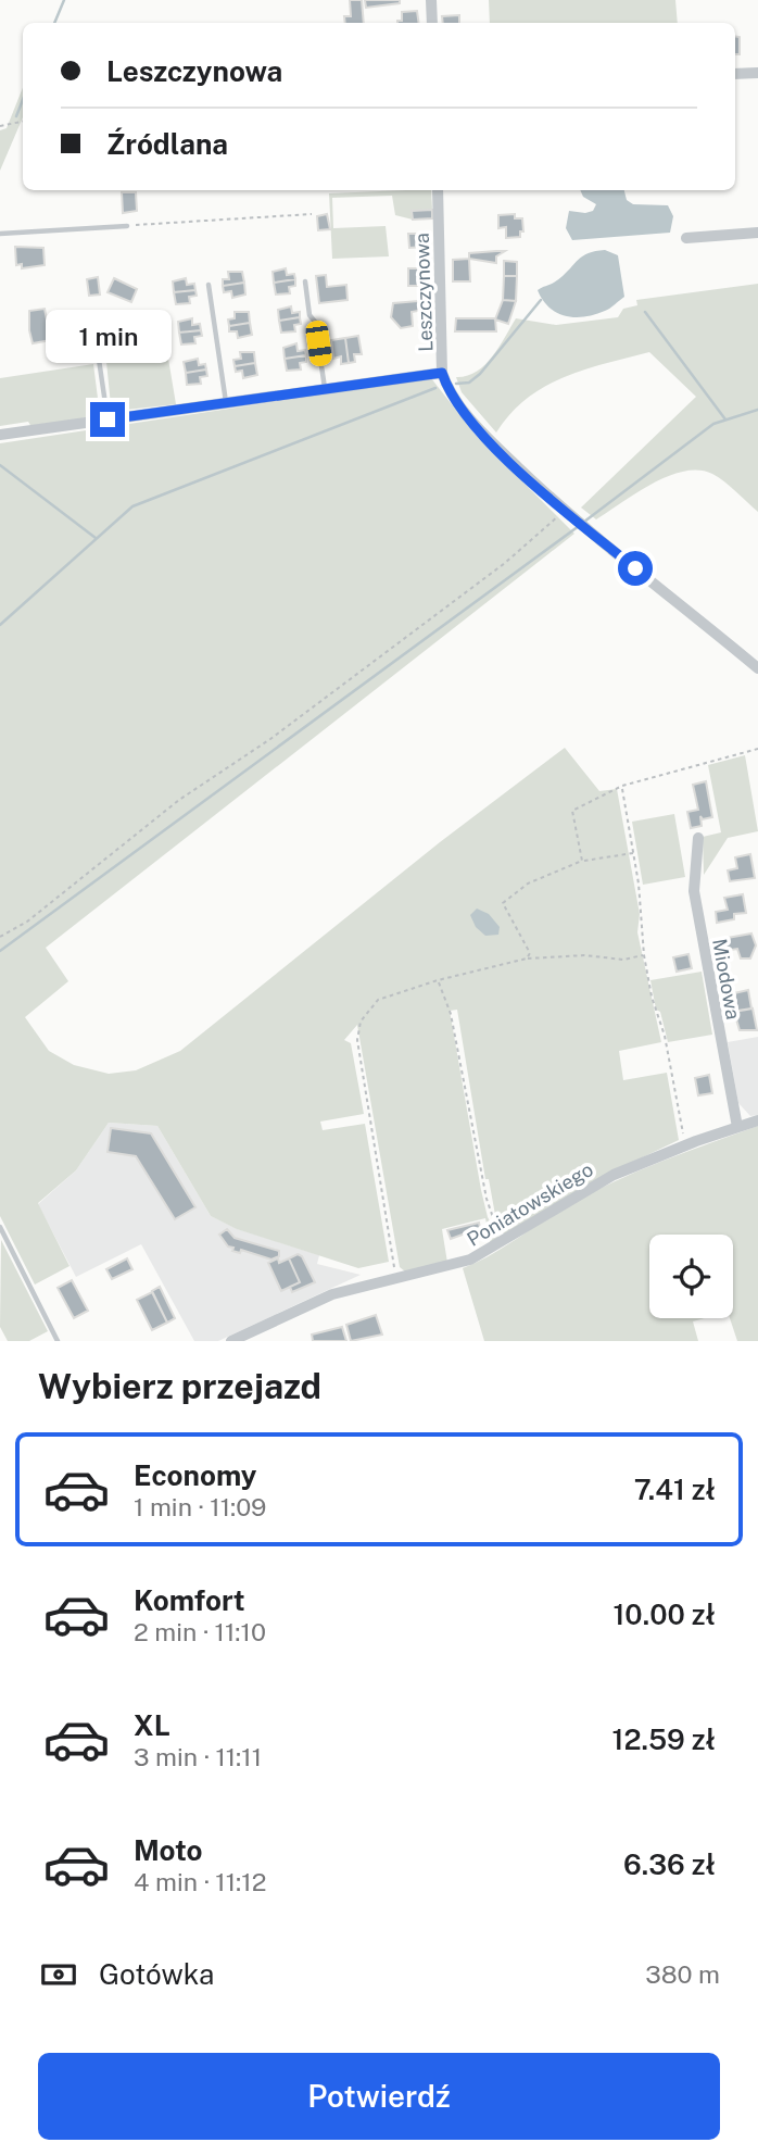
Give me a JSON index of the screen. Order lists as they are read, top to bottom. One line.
{"streets":{"street":["Leszczynowa","Miodowa","Poniatowskiego"]},"crossings":[["Miodowa","Poniatowskiego"]],"page":{"banner":["Leszczynowa","Źródlana"],"bubble":"1 min","heading":"Wybierz przejazd","list":[{"name":"Economy","note":"1 min · 11:09","value":"7.41 zł"},{"name":"Komfort","note":"2 min · 11:10","value":"10.00 zł"},{"name":"XL","note":"3 min · 11:11","value":"12.59 zł"},{"name":"Moto","note":"4 min · 11:12","value":"6.36 zł"}],"pay":["Gotówka","380 m"],"buttons":"Potwierdź"}}
